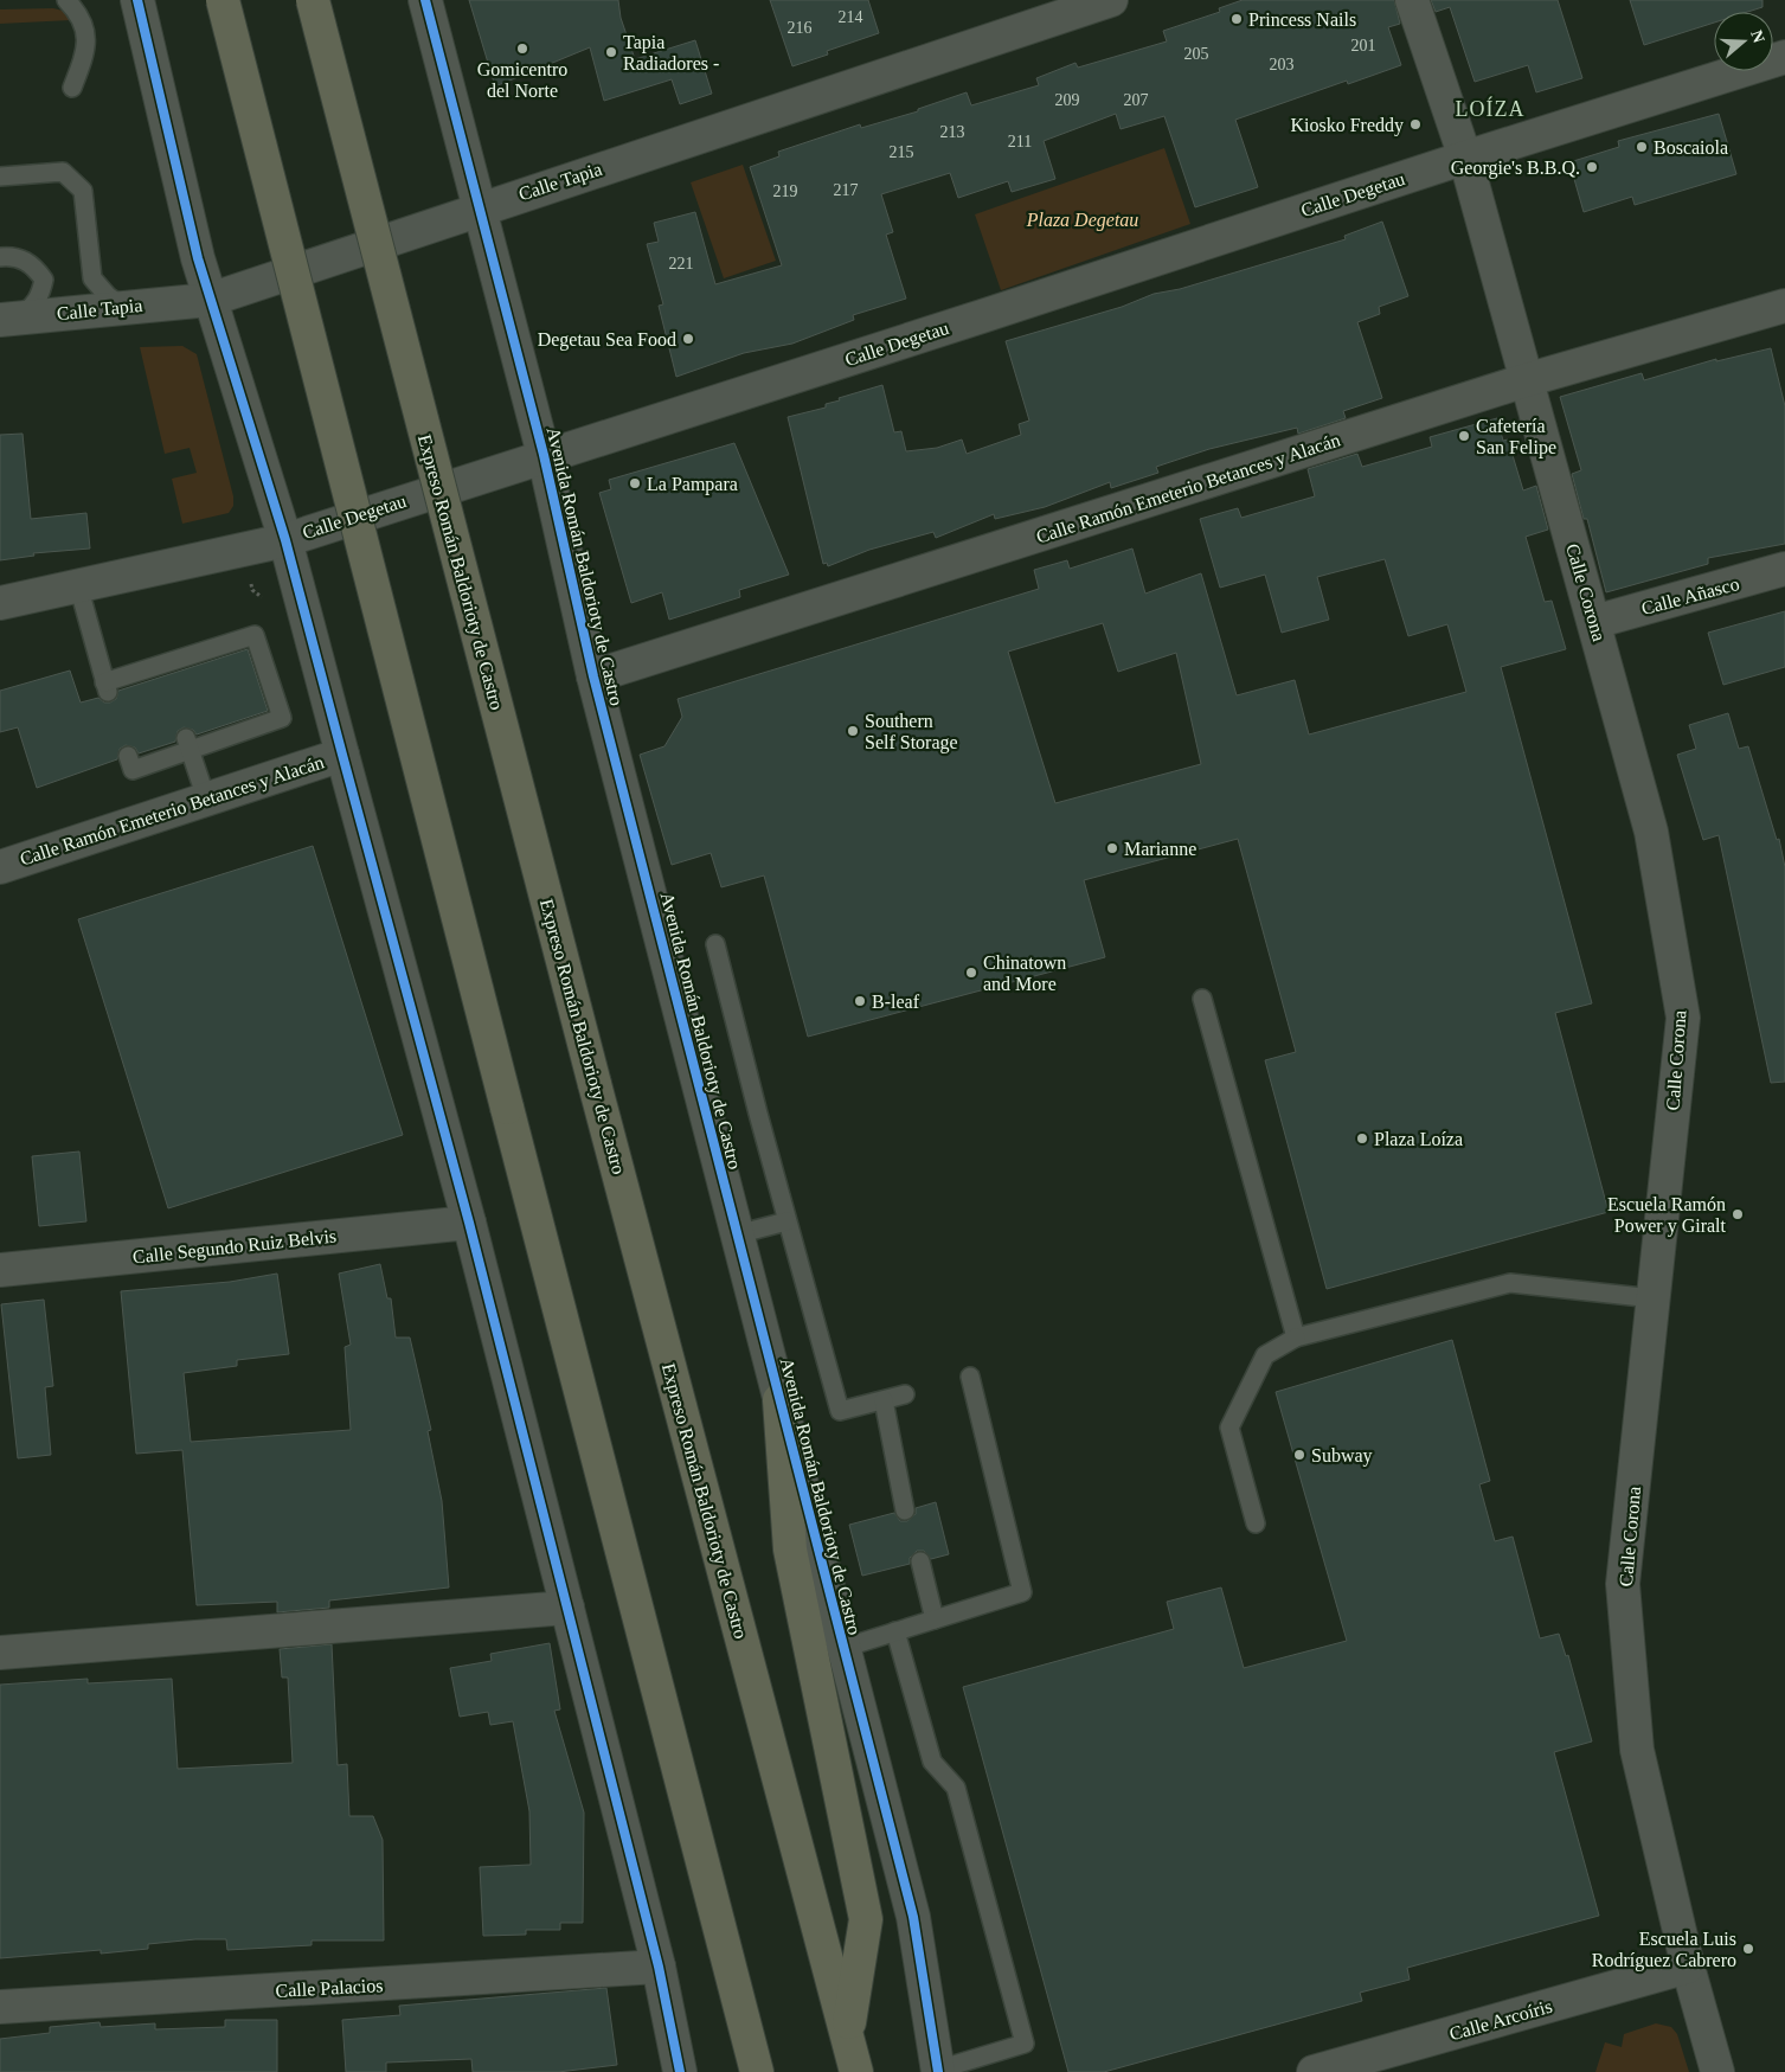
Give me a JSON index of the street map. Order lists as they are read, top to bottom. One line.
{"streets":{"highway":["Expreso Román Baldorioty de Castro"],"street":["Calle Tapia","Calle Degetau","Calle Ramón Emeterio Betances y Alacán","Avenida Román Baldorioty de Castro","Calle Corona","Calle Añasco","Calle Segundo Ruiz Belvis","Calle Palacios","Calle Arcoíris"]},"crossings":[["Calle Tapia","Avenida Román Baldorioty de Castro"],["Calle Degetau","Avenida Román Baldorioty de Castro"],["Calle Degetau","Calle Corona"],["Calle Ramón Emeterio Betances y Alacán","Avenida Román Baldorioty de Castro"],["Calle Ramón Emeterio Betances y Alacán","Calle Corona"],["Calle Corona","Calle Añasco"],["Calle Corona","Calle Arcoíris"]],"districts":["LOÍZA"],"parks":["Plaza Degetau"],"places":["Princess Nails","Gomicentro del Norte","Tapia Radiadores -","Kiosko Freddy","Boscaiola","Georgie's B.B.Q.","Degetau Sea Food","Cafetería San Felipe","La Pampara","Southern Self Storage","Marianne","Chinatown and More","B-leaf","Plaza Loíza","Escuela Ramón Power y Giralt","Subway","Escuela Luis Rodríguez Cabrero"],"house_numbers":["214","216","201","205","203","209","207","213","211","215","217","219","221"],"north":"right"}
